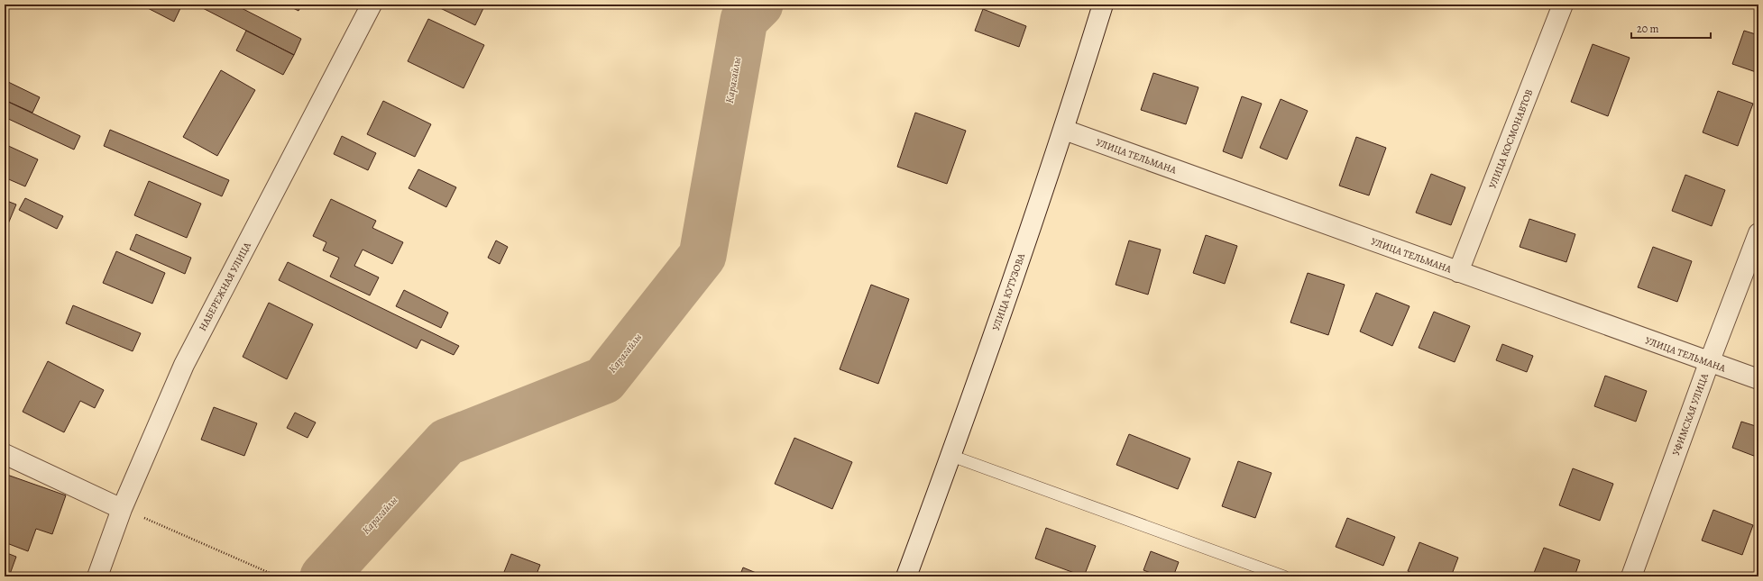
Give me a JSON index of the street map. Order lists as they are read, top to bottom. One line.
{"streets":{"street":["УЛИЦА КОСМОНАВТОВ","УЛИЦА ТЕЛЬМАНА","НАБЕРЕЖНАЯ УЛИЦА","УЛИЦА КУТУЗОВА","УФИМСКАЯ УЛИЦА"]},"crossings":[["УЛИЦА КОСМОНАВТОВ","УЛИЦА ТЕЛЬМАНА"],["УЛИЦА ТЕЛЬМАНА","УЛИЦА КУТУЗОВА"],["УЛИЦА ТЕЛЬМАНА","УФИМСКАЯ УЛИЦА"]],"water":["Карагайлы"],"scale_bar":"20 m"}
